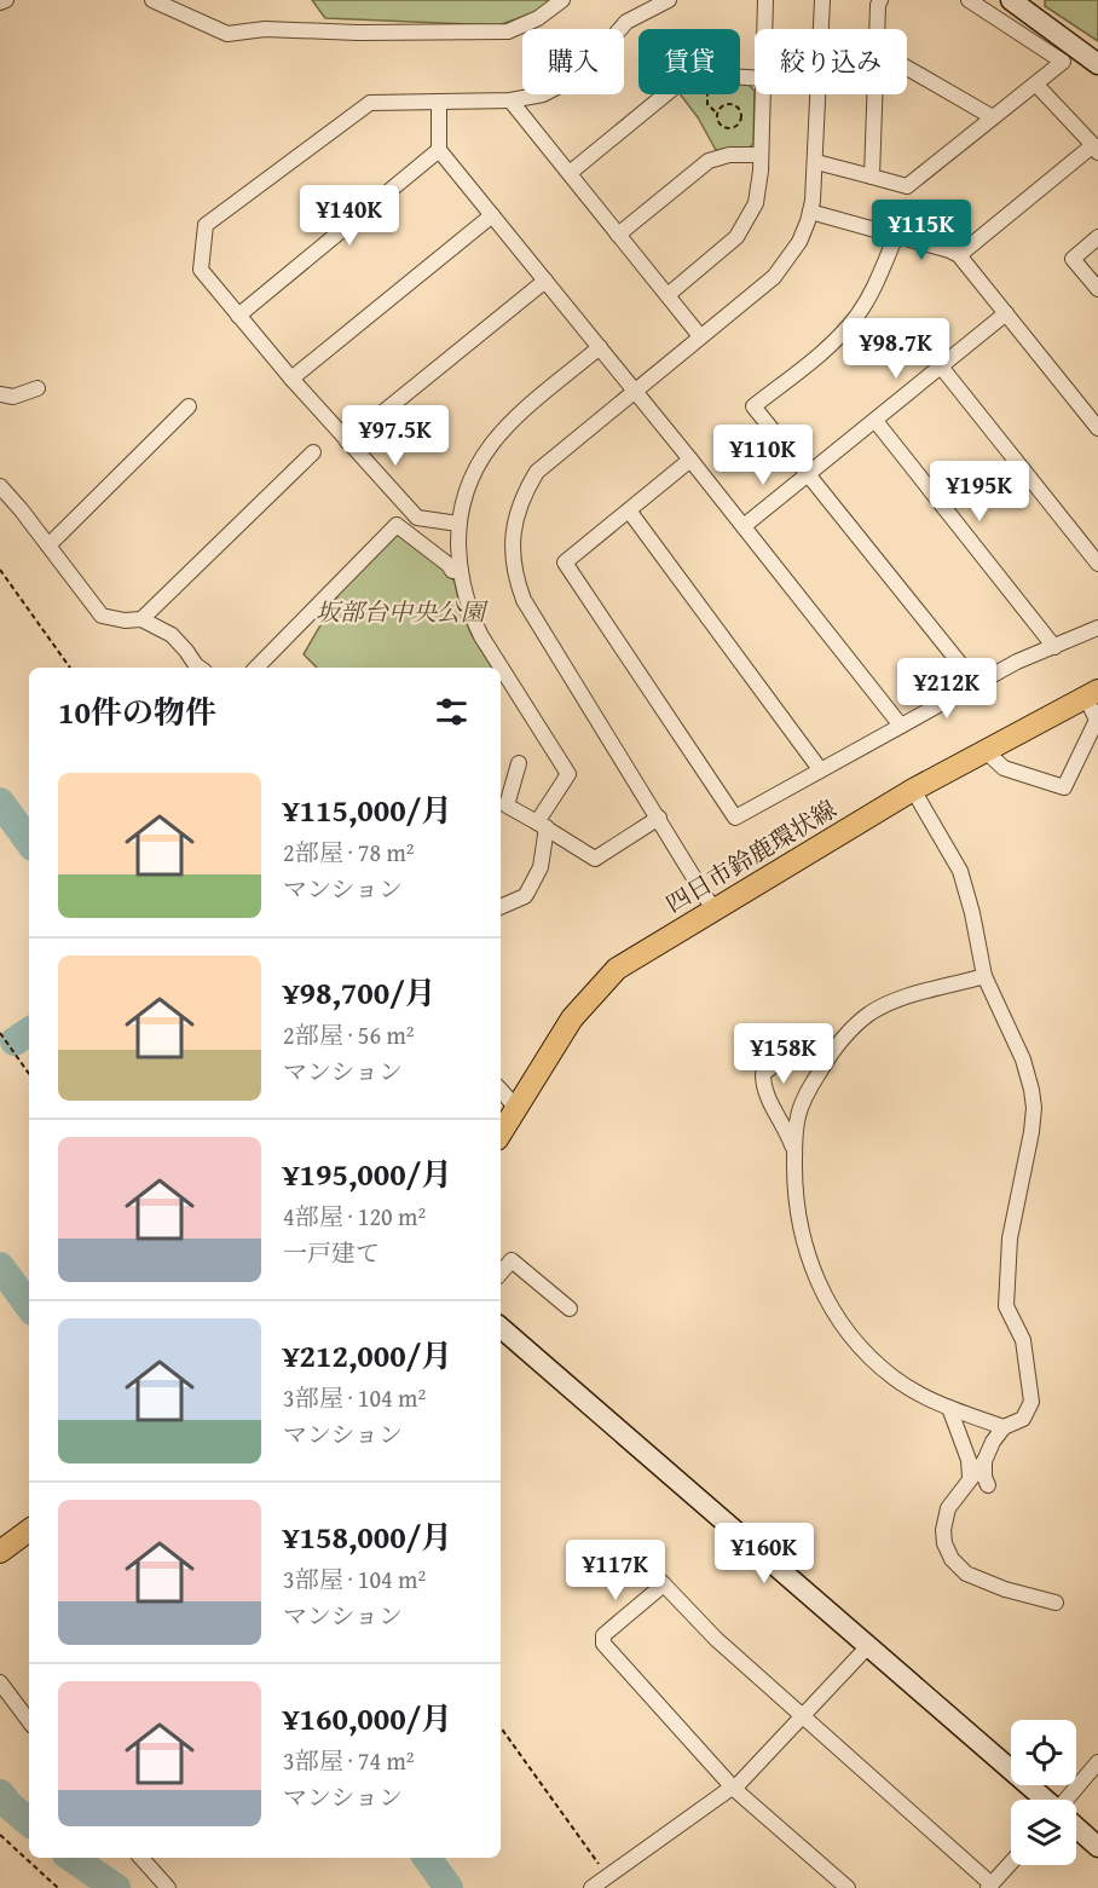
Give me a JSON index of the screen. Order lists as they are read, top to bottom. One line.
{"streets":{"main road":["四日市鈴鹿環状線"]},"parks":["坂部台中央公園"],"page":{"chip":["購入","賃貸","絞り込み"],"price":["¥140K","¥115K","¥98.7K","¥97.5K","¥110K","¥195K","¥212K","¥158K","¥160K","¥117K"],"heading":"10件の物件","list":[{"name":"¥115,000/月","note":"2部屋 · 78 m² · マンション"},{"name":"¥98,700/月","note":"2部屋 · 56 m² · マンション"},{"name":"¥195,000/月","note":"4部屋 · 120 m² · 一戸建て"},{"name":"¥212,000/月","note":"3部屋 · 104 m² · マンション"},{"name":"¥158,000/月","note":"3部屋 · 104 m² · マンション"},{"name":"¥160,000/月","note":"3部屋 · 74 m² · マンション"}]}}
